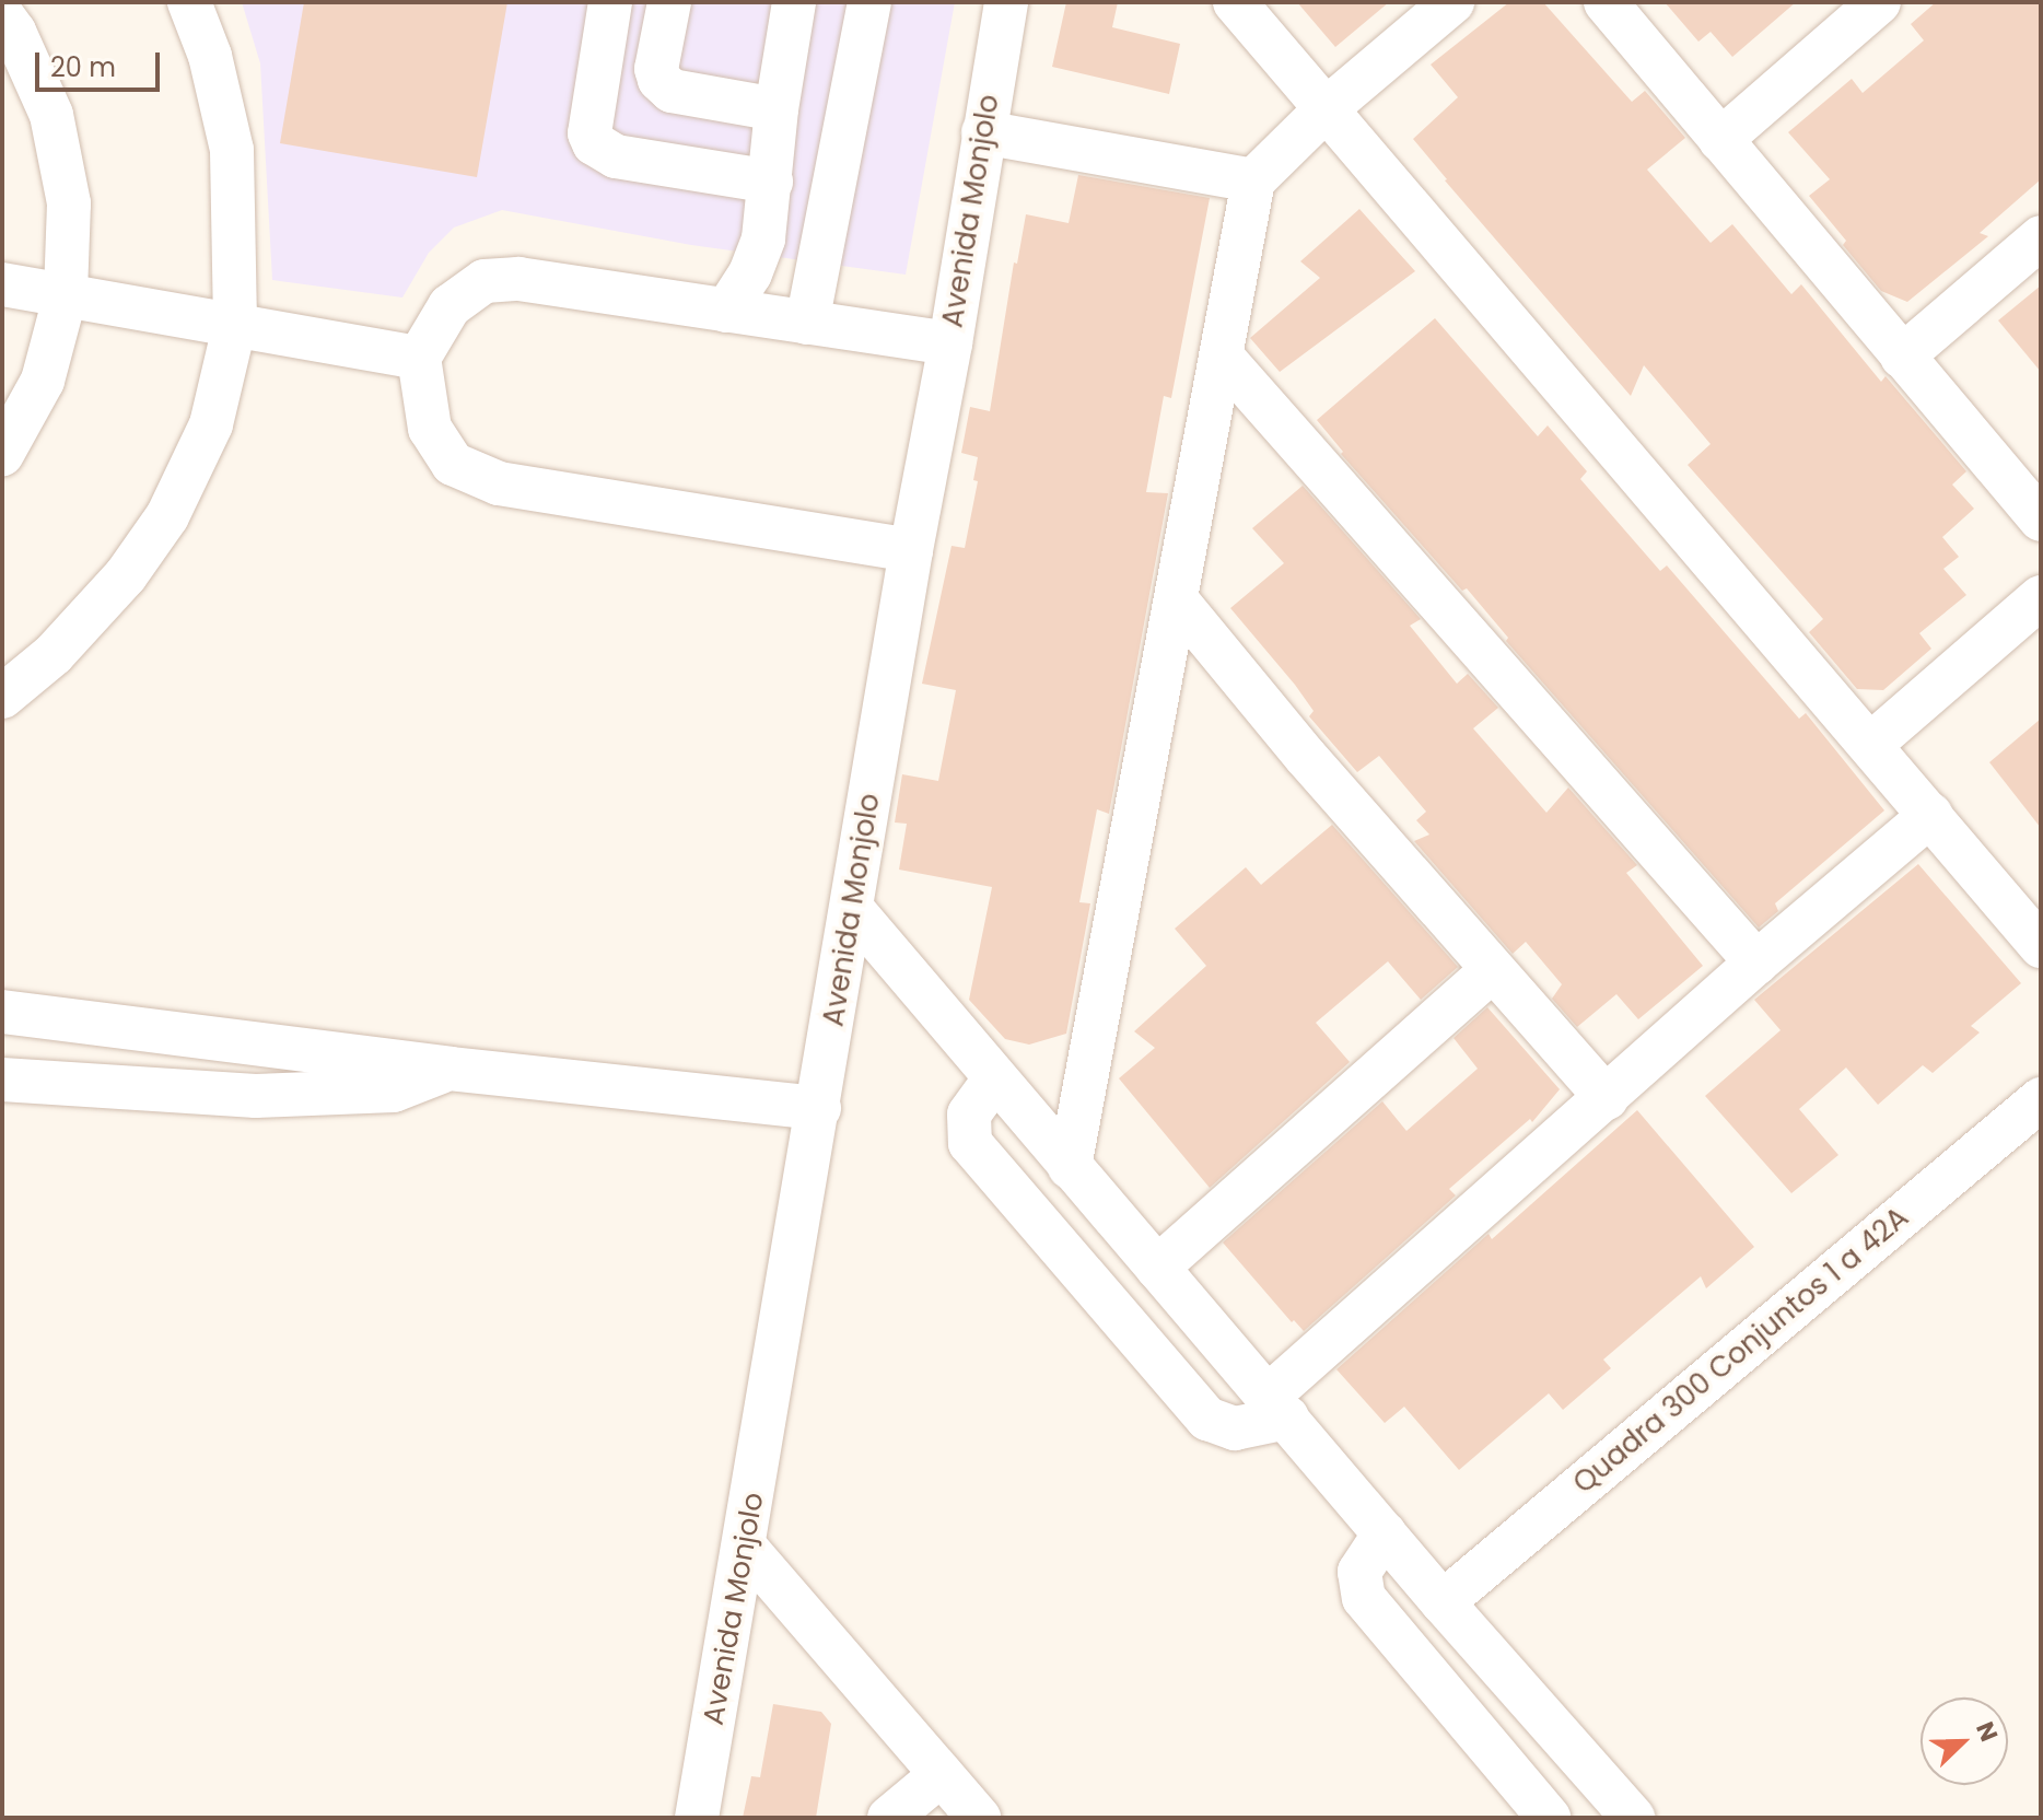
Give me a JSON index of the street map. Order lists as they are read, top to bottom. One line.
{"streets":{"street":["Avenida Monjolo","Quadra 300 Conjuntos 1 a 42A"]},"scale_bar":"20 m","north":"top right"}
